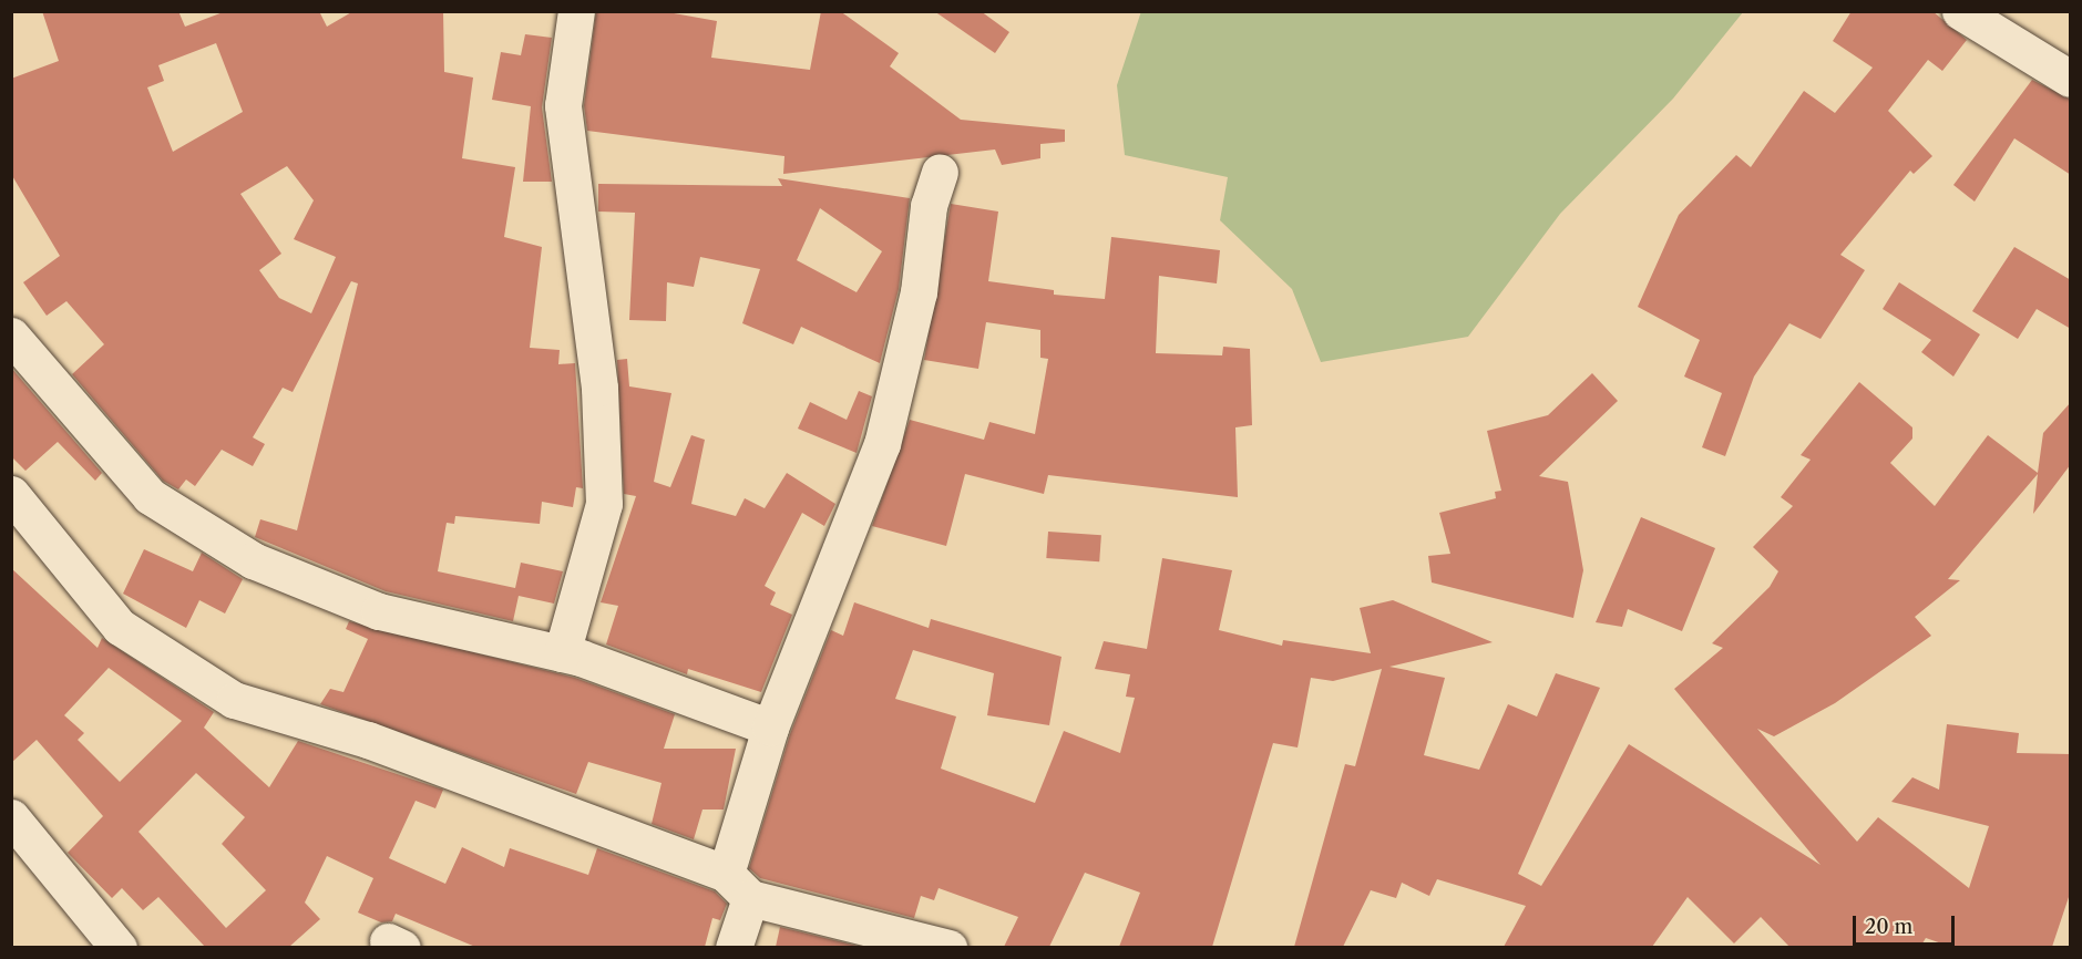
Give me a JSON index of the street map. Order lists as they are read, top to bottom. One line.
{"scale_bar":"20 m"}
